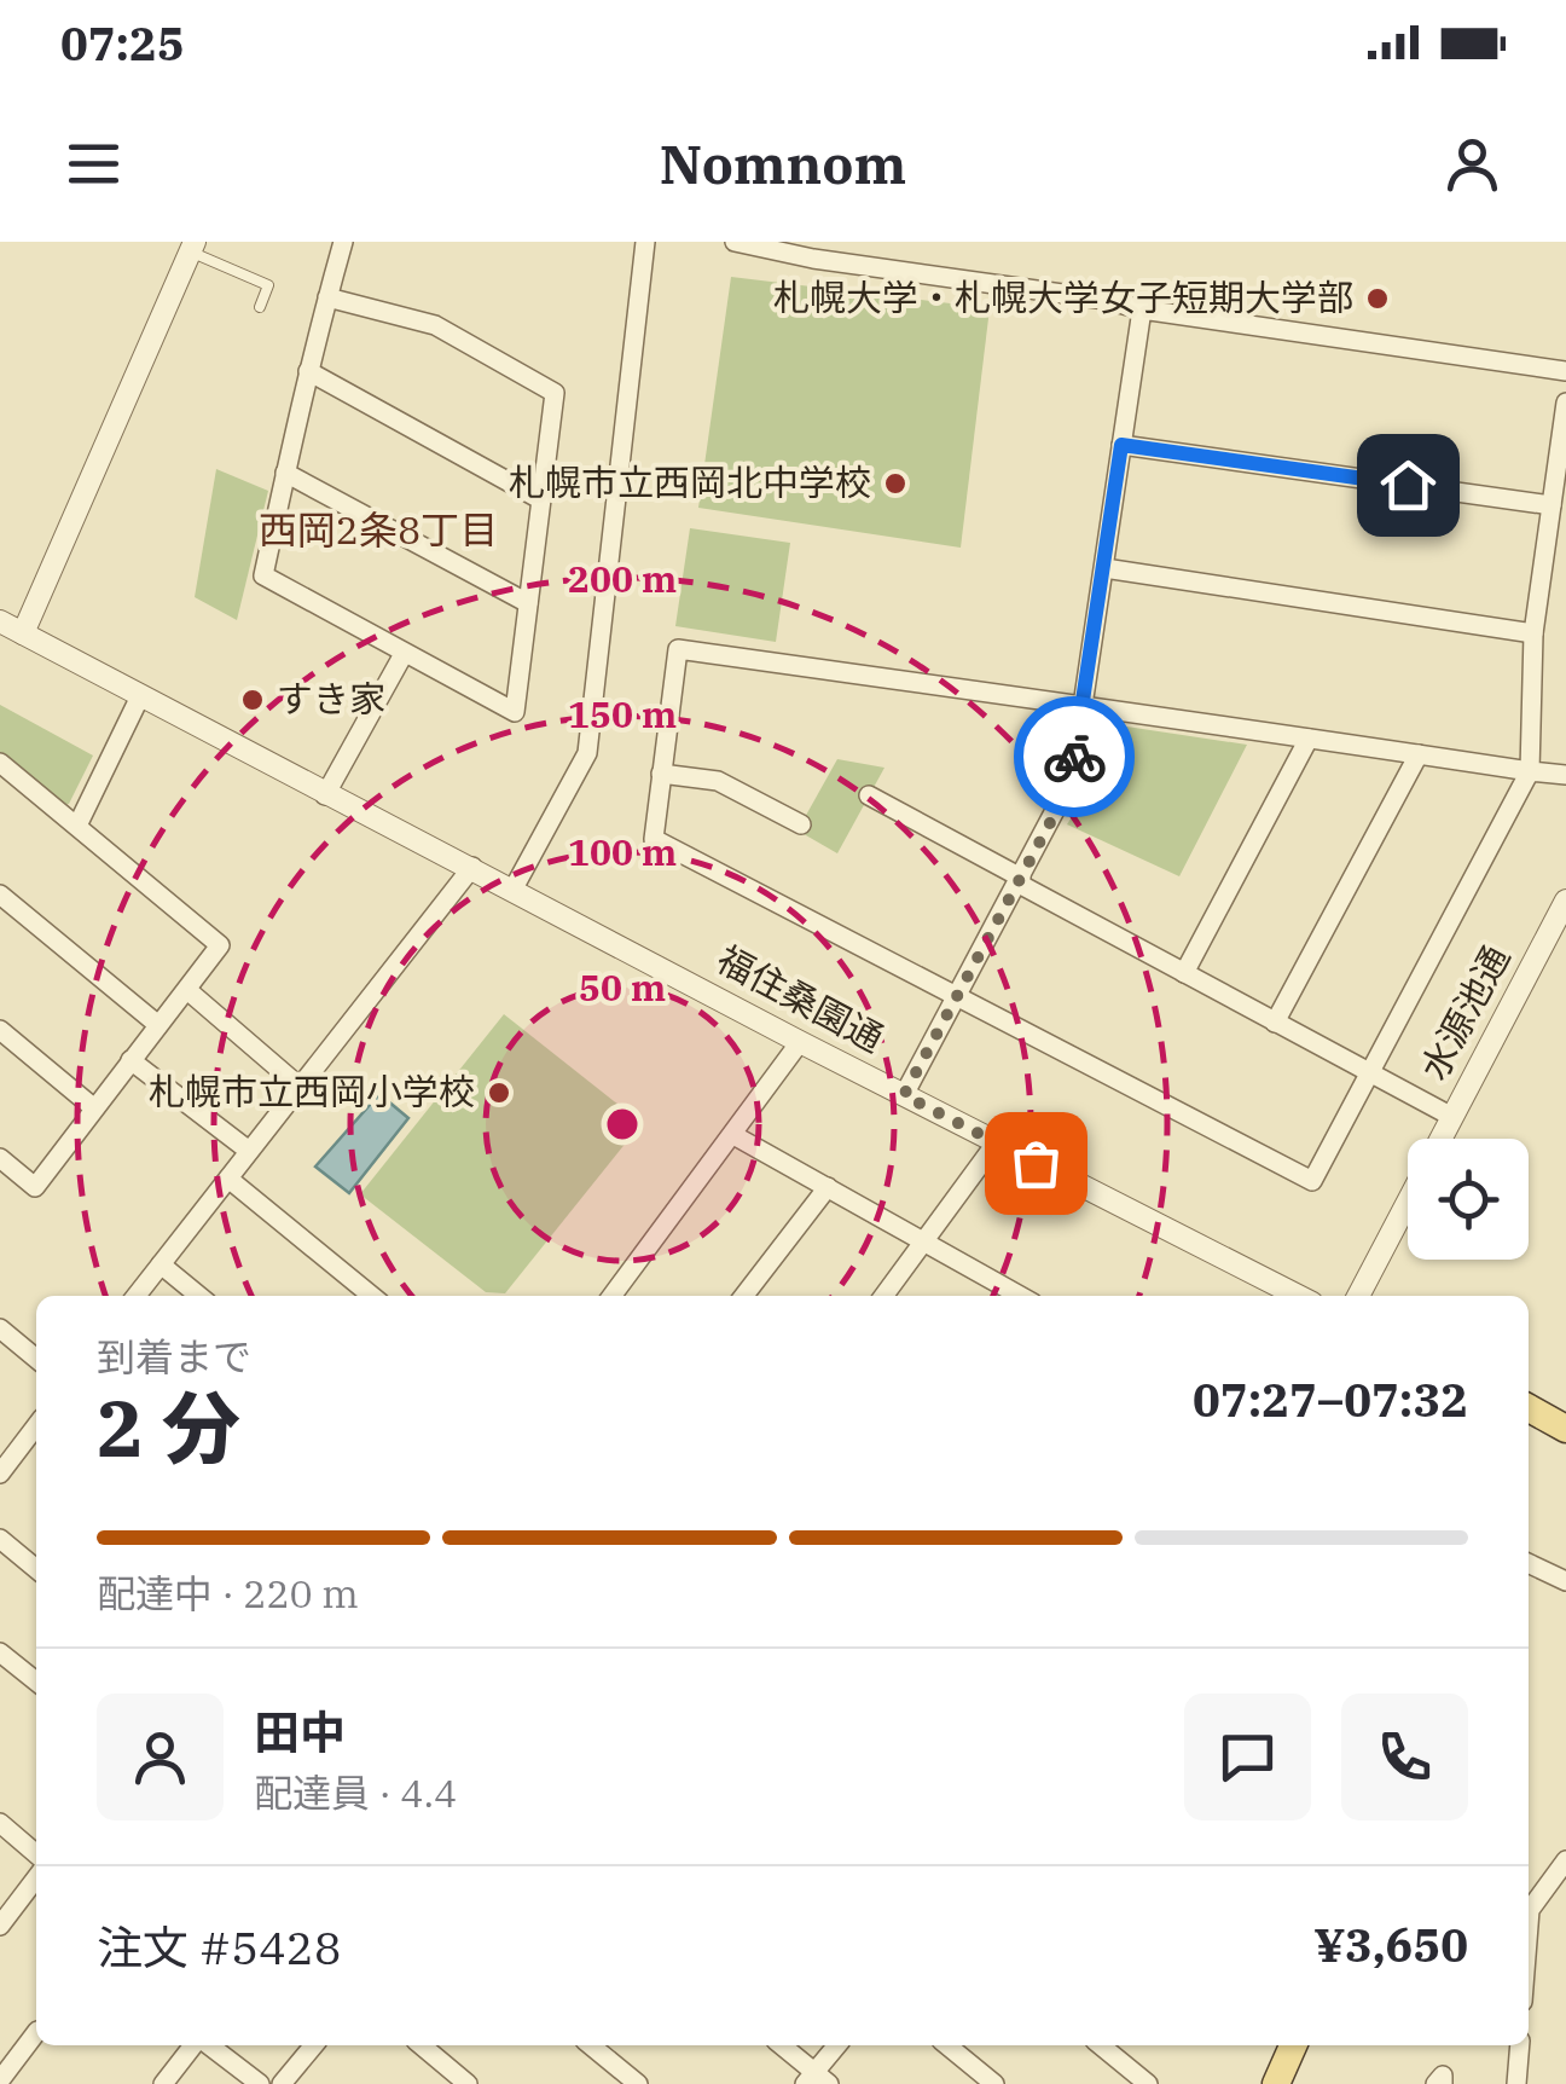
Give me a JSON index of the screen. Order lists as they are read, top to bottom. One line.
{"streets":{"street":["福住桑園通","水源池通"]},"districts":["西岡2条8丁目"],"places":["札幌大学・札幌大学女子短期大学部","札幌市立西岡北中学校","すき家","札幌市立西岡小学校"],"page":{"status":"07:25","header":"Nomnom","heading":["2 分","到着まで","07:27–07:32"],"panel":["田中","配達員 · 4.4","注文 #5428","¥3,650"],"bar":"配達中 · 220 m"},"rings":["200 m","150 m","100 m","50 m"]}
